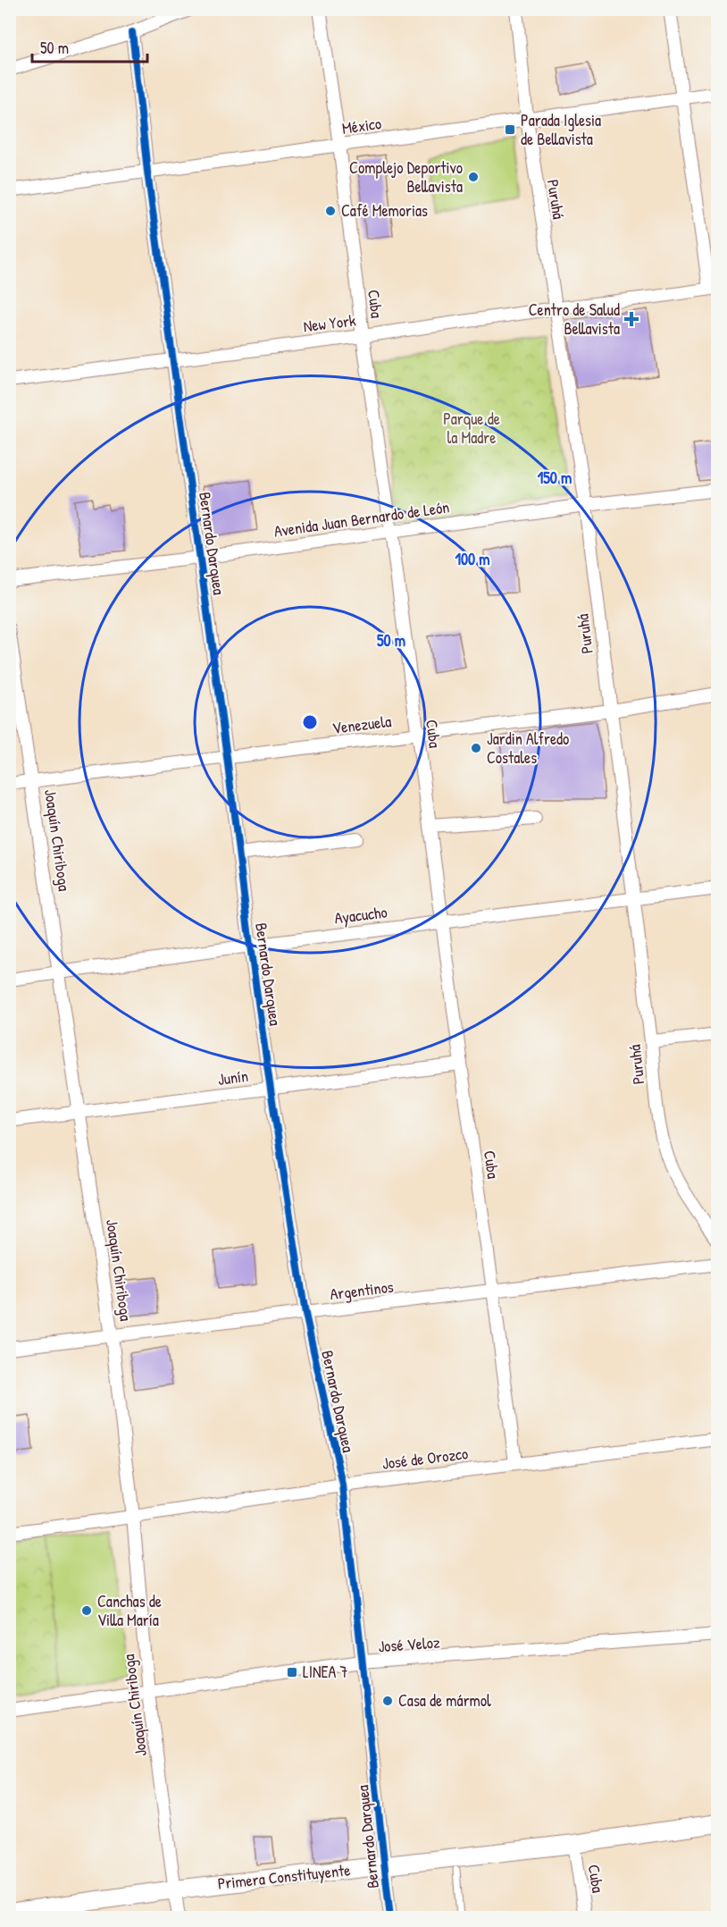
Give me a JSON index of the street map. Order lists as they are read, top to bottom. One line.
{"streets":{"main road":["Primera Constituyente"],"street":["México","Puruhá","Cuba","New York","Avenida Juan Bernardo de León","Bernardo Darquea","Venezuela","Joaquín Chiriboga","Ayacucho","Junín","Argentinos","José de Orozco","José Veloz"]},"crossings":[["México","Puruhá"],["México","Cuba"],["México","Bernardo Darquea"],["Puruhá","New York"],["Puruhá","Avenida Juan Bernardo de León"],["Puruhá","Venezuela"],["Puruhá","Ayacucho"],["Cuba","New York"],["Cuba","Avenida Juan Bernardo de León"],["Cuba","Venezuela"],["Cuba","Ayacucho"],["Cuba","Junín"],["Cuba","Argentinos"],["Cuba","José de Orozco"],["Cuba","Primera Constituyente"],["New York","Bernardo Darquea"],["Avenida Juan Bernardo de León","Bernardo Darquea"],["Bernardo Darquea","Venezuela"],["Bernardo Darquea","Ayacucho"],["Bernardo Darquea","Junín"],["Bernardo Darquea","Argentinos"],["Bernardo Darquea","José de Orozco"],["Bernardo Darquea","José Veloz"],["Bernardo Darquea","Primera Constituyente"],["Venezuela","Joaquín Chiriboga"],["Joaquín Chiriboga","Ayacucho"],["Joaquín Chiriboga","Junín"],["Joaquín Chiriboga","Argentinos"],["Joaquín Chiriboga","José de Orozco"],["Joaquín Chiriboga","José Veloz"],["Joaquín Chiriboga","Primera Constituyente"]],"parks":["Parque de la Madre"],"places":{"transit":["Parada Iglesia de Bellavista","LINEA 7"],"other":["Complejo Deportivo Bellavista","Café Memorias","Jardin Alfredo Costales","Canchas de Villa María","Casa de mármol"],"health":["Centro de Salud Bellavista"]},"scale_bar":"50 m","rings":["150 m","100 m","50 m"]}
